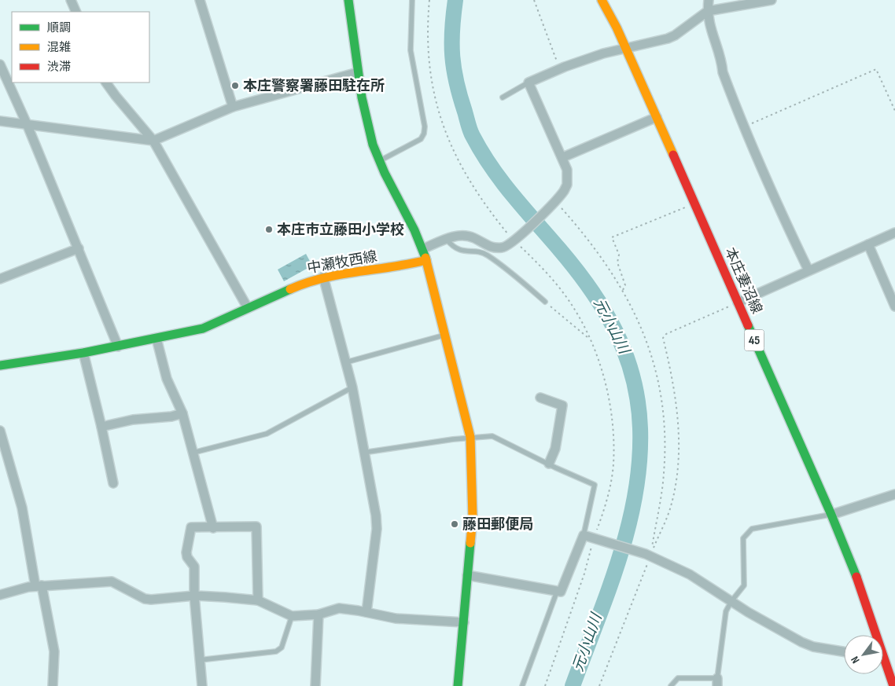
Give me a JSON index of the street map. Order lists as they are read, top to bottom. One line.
{"streets":{"main road":["中瀬牧西線","本庄妻沼線","45"]},"water":["元小山川"],"places":["本庄警察署藤田駐在所","本庄市立藤田小学校","藤田郵便局"],"legend":["順調","混雑","渋滞"],"north":"bottom left"}
